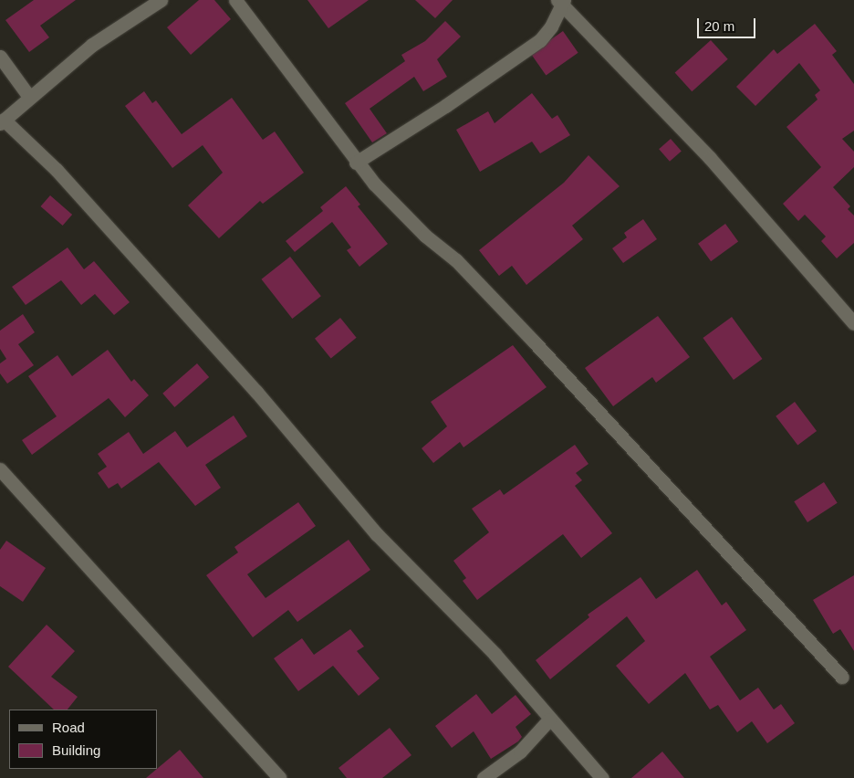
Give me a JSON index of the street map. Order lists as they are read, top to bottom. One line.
{"legend":["Road","Building"],"scale_bar":"20 m"}
